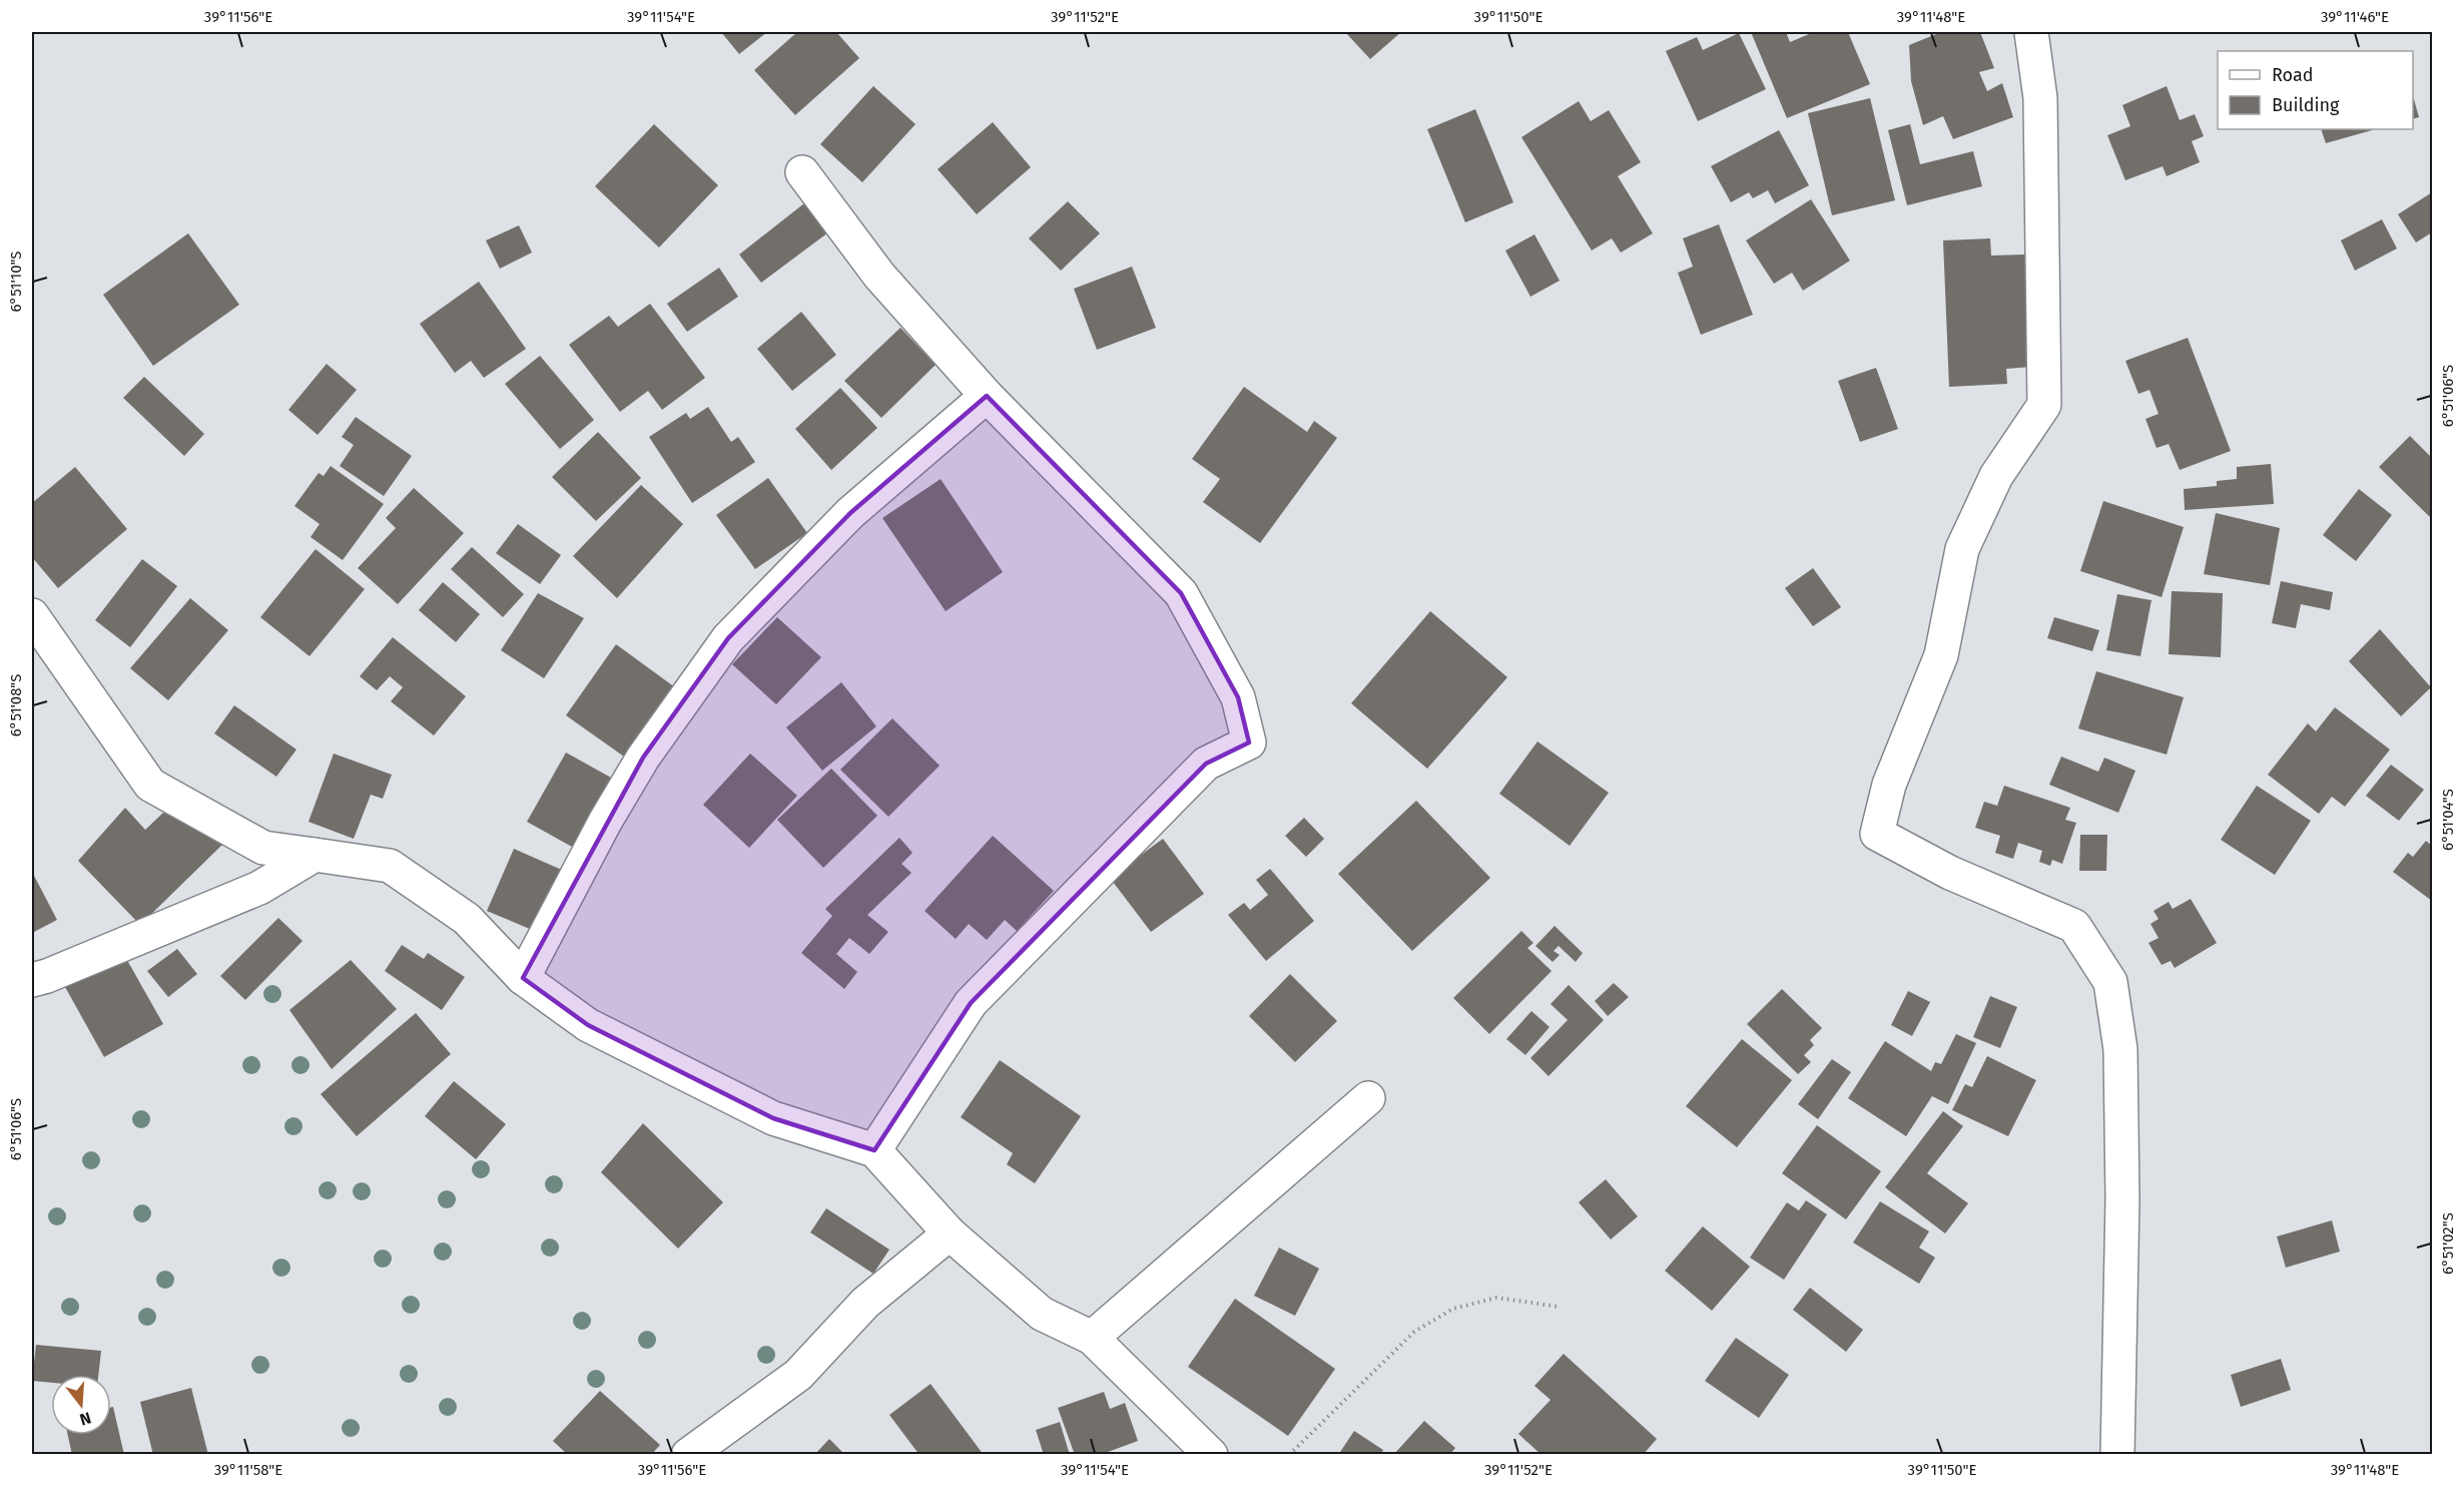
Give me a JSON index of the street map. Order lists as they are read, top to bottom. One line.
{"legend":["Road","Building"],"north":"bottom","coordinates":["39°11'56\"E","39°11'54\"E","39°11'52\"E","39°11'50\"E","39°11'48\"E","39°11'46\"E","6°51'10\"S","6°51'06\"S","6°51'08\"S","6°51'04\"S","6°51'02\"S","39°11'58\"E"]}
